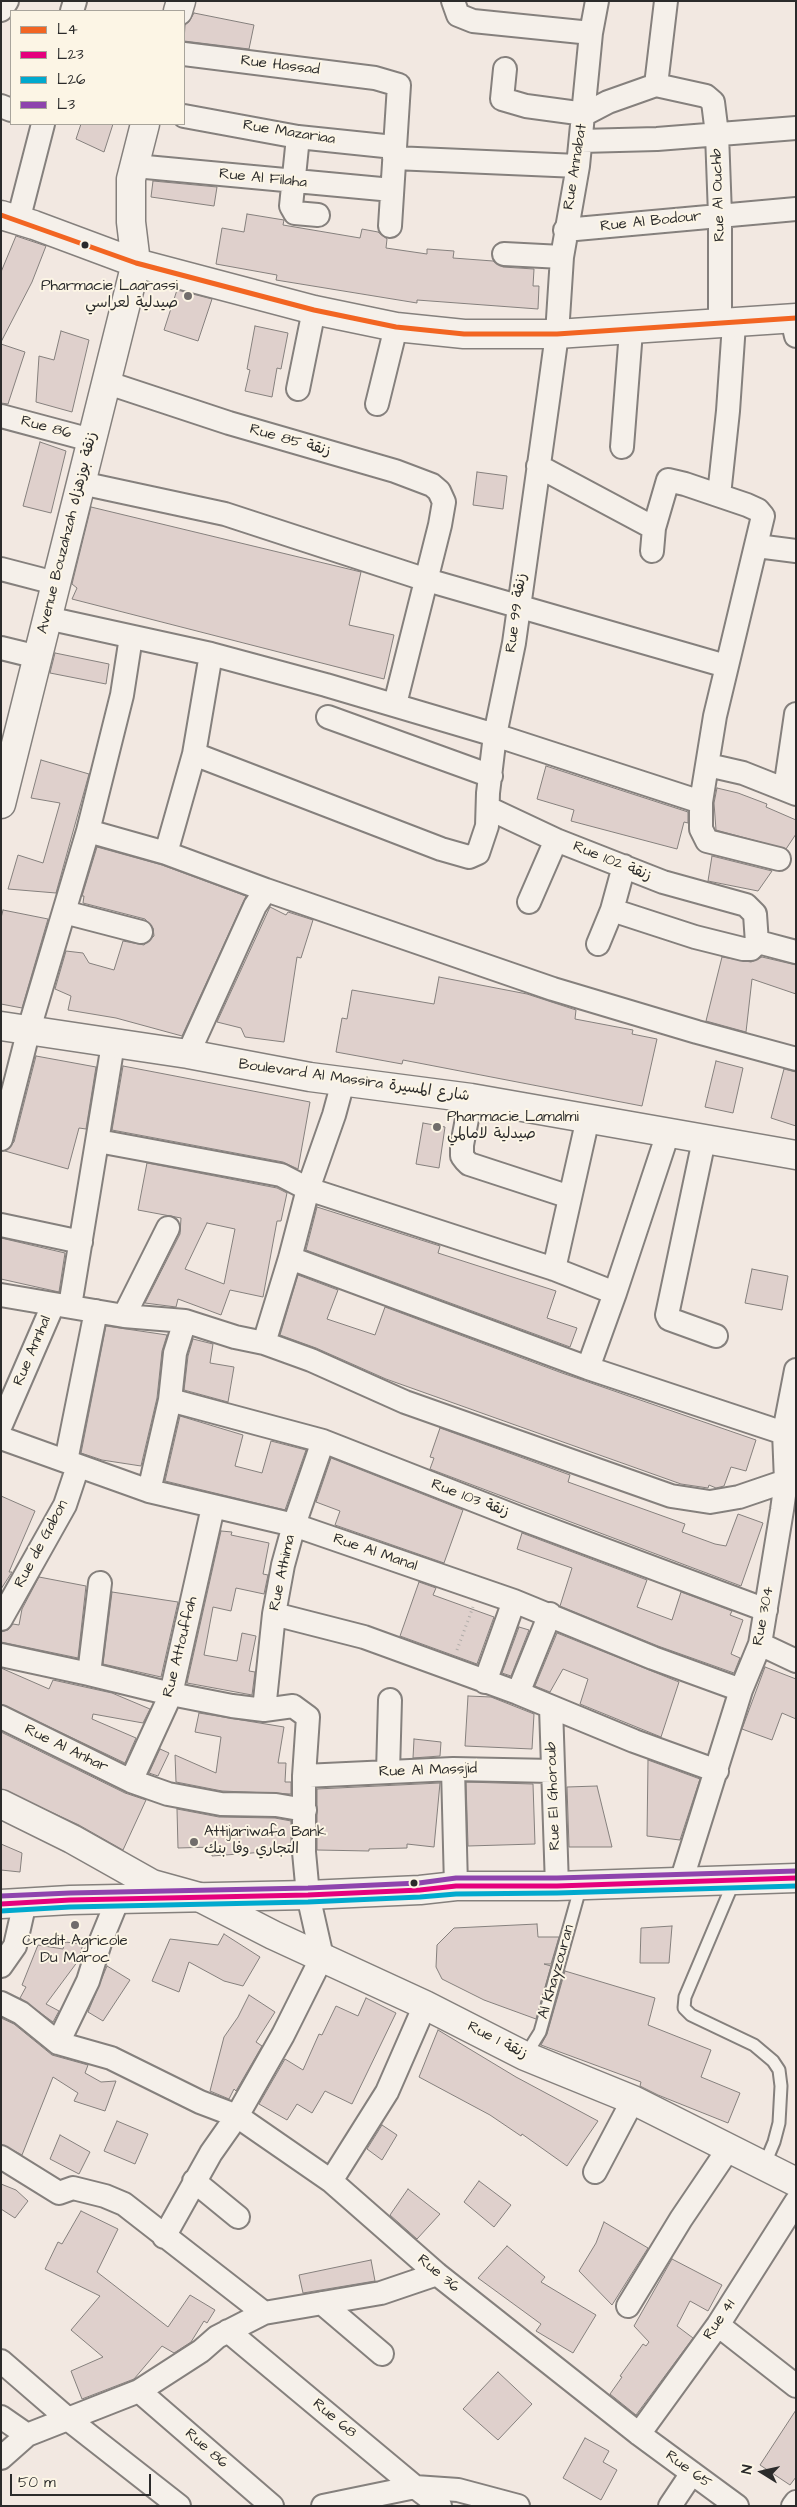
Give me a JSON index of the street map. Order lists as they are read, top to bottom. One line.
{"streets":{"street":["Rue Hassad","Rue Mazariaa","Rue Annabat","Rue Al Filaha","Rue Al Ouchb","Rue Al Bodour","Rue 86","Rue 85 زنقة","Avenue Bouzahzah زنقة بوزهزاه","Rue 99 زنقة","Rue 102 زنقة","Boulevard Al Massira شارع المسيرة","Rue Annhal","Rue 103 زنقة","Rue de Gabon","Rue Al Manal","Rue Athima","Rue 304","Rue Attouffah","Rue Al Anhar","Rue Al Massjid","Rue El Ghoroub","Rue 1 زنقة","Rue 36","Rue 41","Rue 68","Rue 65"],"lane":["Al Khayzouran"]},"crossings":[["Rue Hassad","Rue Mazariaa"],["Rue Mazariaa","Rue Annabat"],["Rue Annabat","Rue Al Bodour"],["Rue Annabat","Rue 99 زنقة"],["Rue Al Ouchb","Rue Al Bodour"],["Rue 86","Avenue Bouzahzah زنقة بوزهزاه"],["Rue 85 زنقة","Avenue Bouzahzah زنقة بوزهزاه"],["Rue 99 زنقة","Rue 102 زنقة"],["Boulevard Al Massira شارع المسيرة","Rue Annhal"],["Rue 103 زنقة","Rue Athima"],["Rue 103 زنقة","Rue 304"],["Rue de Gabon","Rue Al Manal"],["Rue Al Manal","Rue Athima"],["Rue Al Manal","Rue 304"],["Rue Al Manal","Rue Attouffah"],["Rue Attouffah","Rue Al Anhar"],["Rue Al Massjid","Rue El Ghoroub"],["Rue El Ghoroub","Al Khayzouran"],["Al Khayzouran","Rue 1 زنقة"],["Rue 36","Rue 41"],["Rue 36","Rue 65"],["Rue 41","Rue 65"]],"places":["Pharmacie Laarassi صيدلية لعراسي","Pharmacie Lamalmi صيدلية لامالمي","Attijariwafa Bank التجاري وفا بنك","Credit Agricole Du Maroc"],"lines":["transit line L4","transit line L3","transit line L23","transit line L26"],"legend":["L4","L23","L26","L3"],"scale_bar":"50 m","north":"left"}
